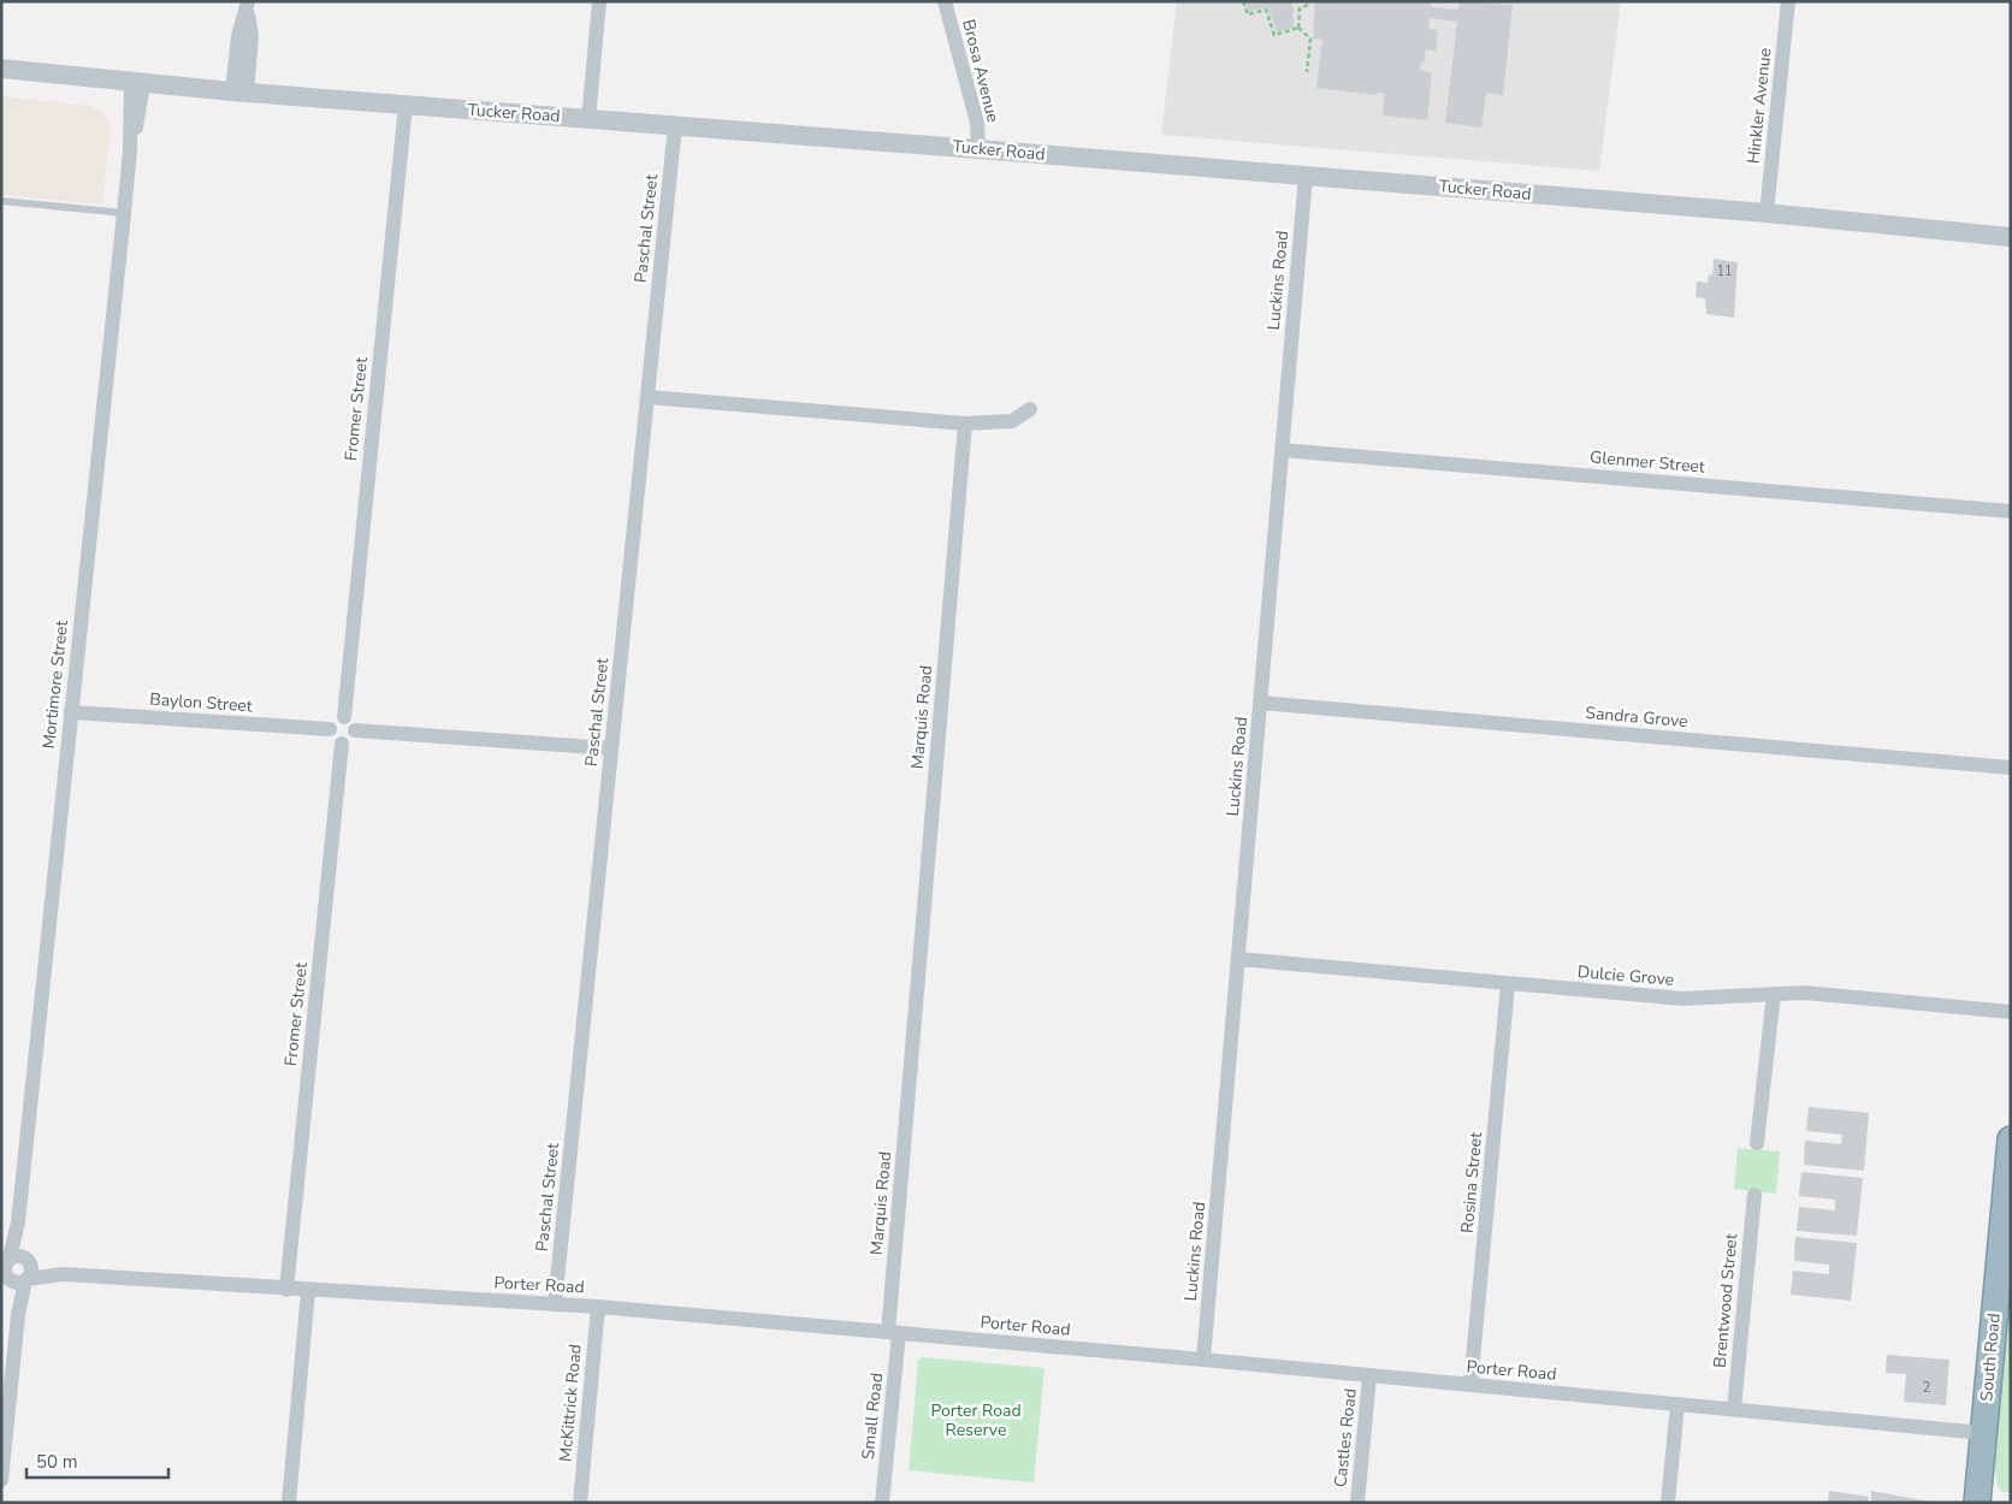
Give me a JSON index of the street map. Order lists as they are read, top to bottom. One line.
{"streets":{"highway":["South Road"],"street":["Brosa Avenue","Hinkler Avenue","Tucker Road","Paschal Street","Luckins Road","Fromer Street","Glenmer Street","Mortimore Street","Baylon Street","Marquis Road","Sandra Grove","Dulcie Grove","Rosina Street","Porter Road","Brentwood Street","McKittrick Road","Small Road","Castles Road"]},"crossings":[["Brosa Avenue","Tucker Road"],["Hinkler Avenue","Tucker Road"],["Tucker Road","Paschal Street"],["Tucker Road","Luckins Road"],["Tucker Road","Fromer Street"],["Tucker Road","Mortimore Street"],["Paschal Street","Porter Road"],["Luckins Road","Glenmer Street"],["Luckins Road","Sandra Grove"],["Luckins Road","Dulcie Grove"],["Luckins Road","Porter Road"],["Fromer Street","Baylon Street"],["Fromer Street","Porter Road"],["Mortimore Street","Baylon Street"],["Mortimore Street","Porter Road"],["Marquis Road","Porter Road"],["Marquis Road","Small Road"],["Dulcie Grove","Rosina Street"],["Rosina Street","Porter Road"],["Porter Road","Brentwood Street"],["Porter Road","South Road"],["Porter Road","McKittrick Road"],["Porter Road","Small Road"],["Porter Road","Castles Road"]],"parks":["Porter Road Reserve"],"house_numbers":["11","2"],"scale_bar":"50 m"}
